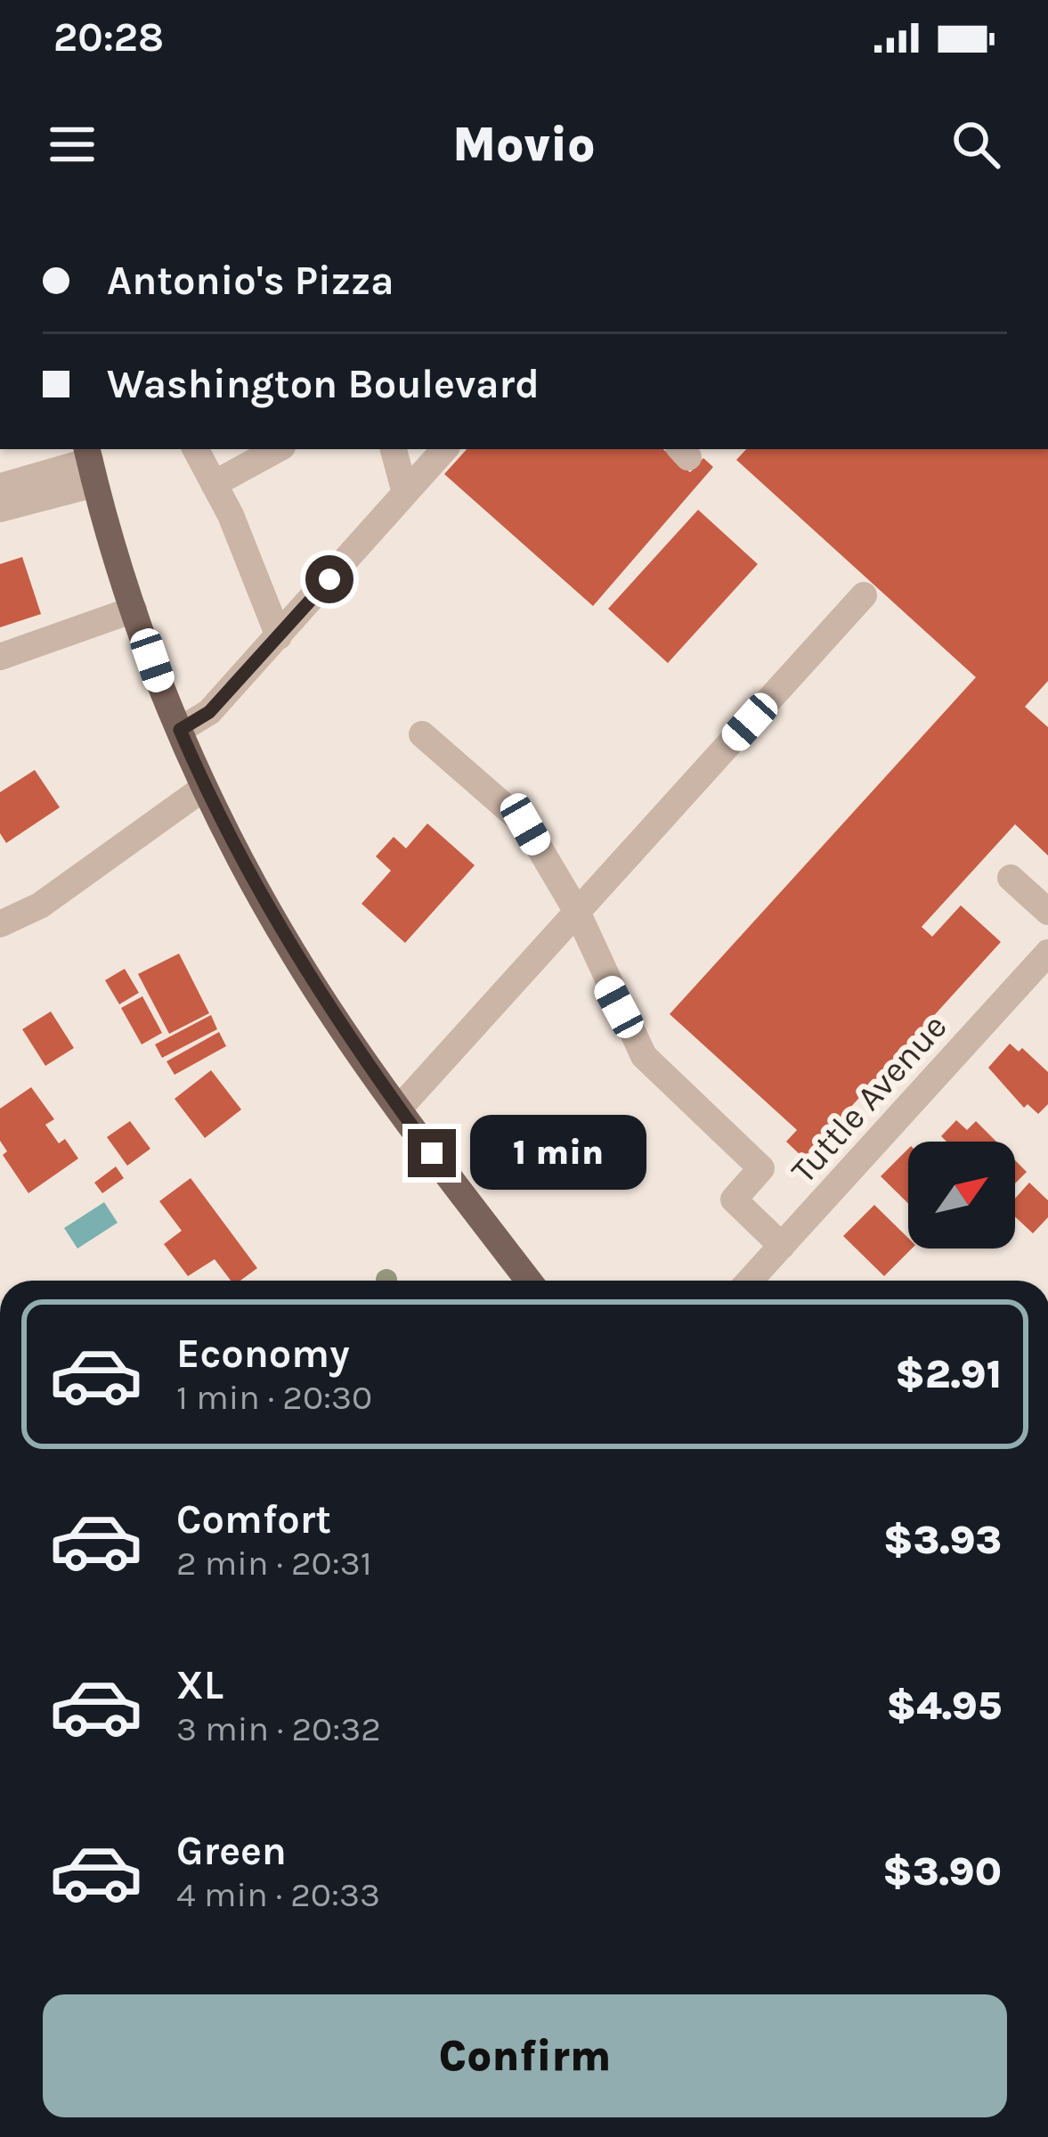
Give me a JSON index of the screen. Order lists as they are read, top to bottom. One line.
{"streets":{"street":["Tuttle Avenue"]},"north":"top right","page":{"status":"20:28","header":"Movio","banner":["Antonio's Pizza","Washington Boulevard"],"bubble":"1 min","list":[{"name":"Economy","note":"1 min · 20:30","value":"$2.91"},{"name":"Comfort","note":"2 min · 20:31","value":"$3.93"},{"name":"XL","note":"3 min · 20:32","value":"$4.95"},{"name":"Green","note":"4 min · 20:33","value":"$3.90"}],"buttons":"Confirm"}}
